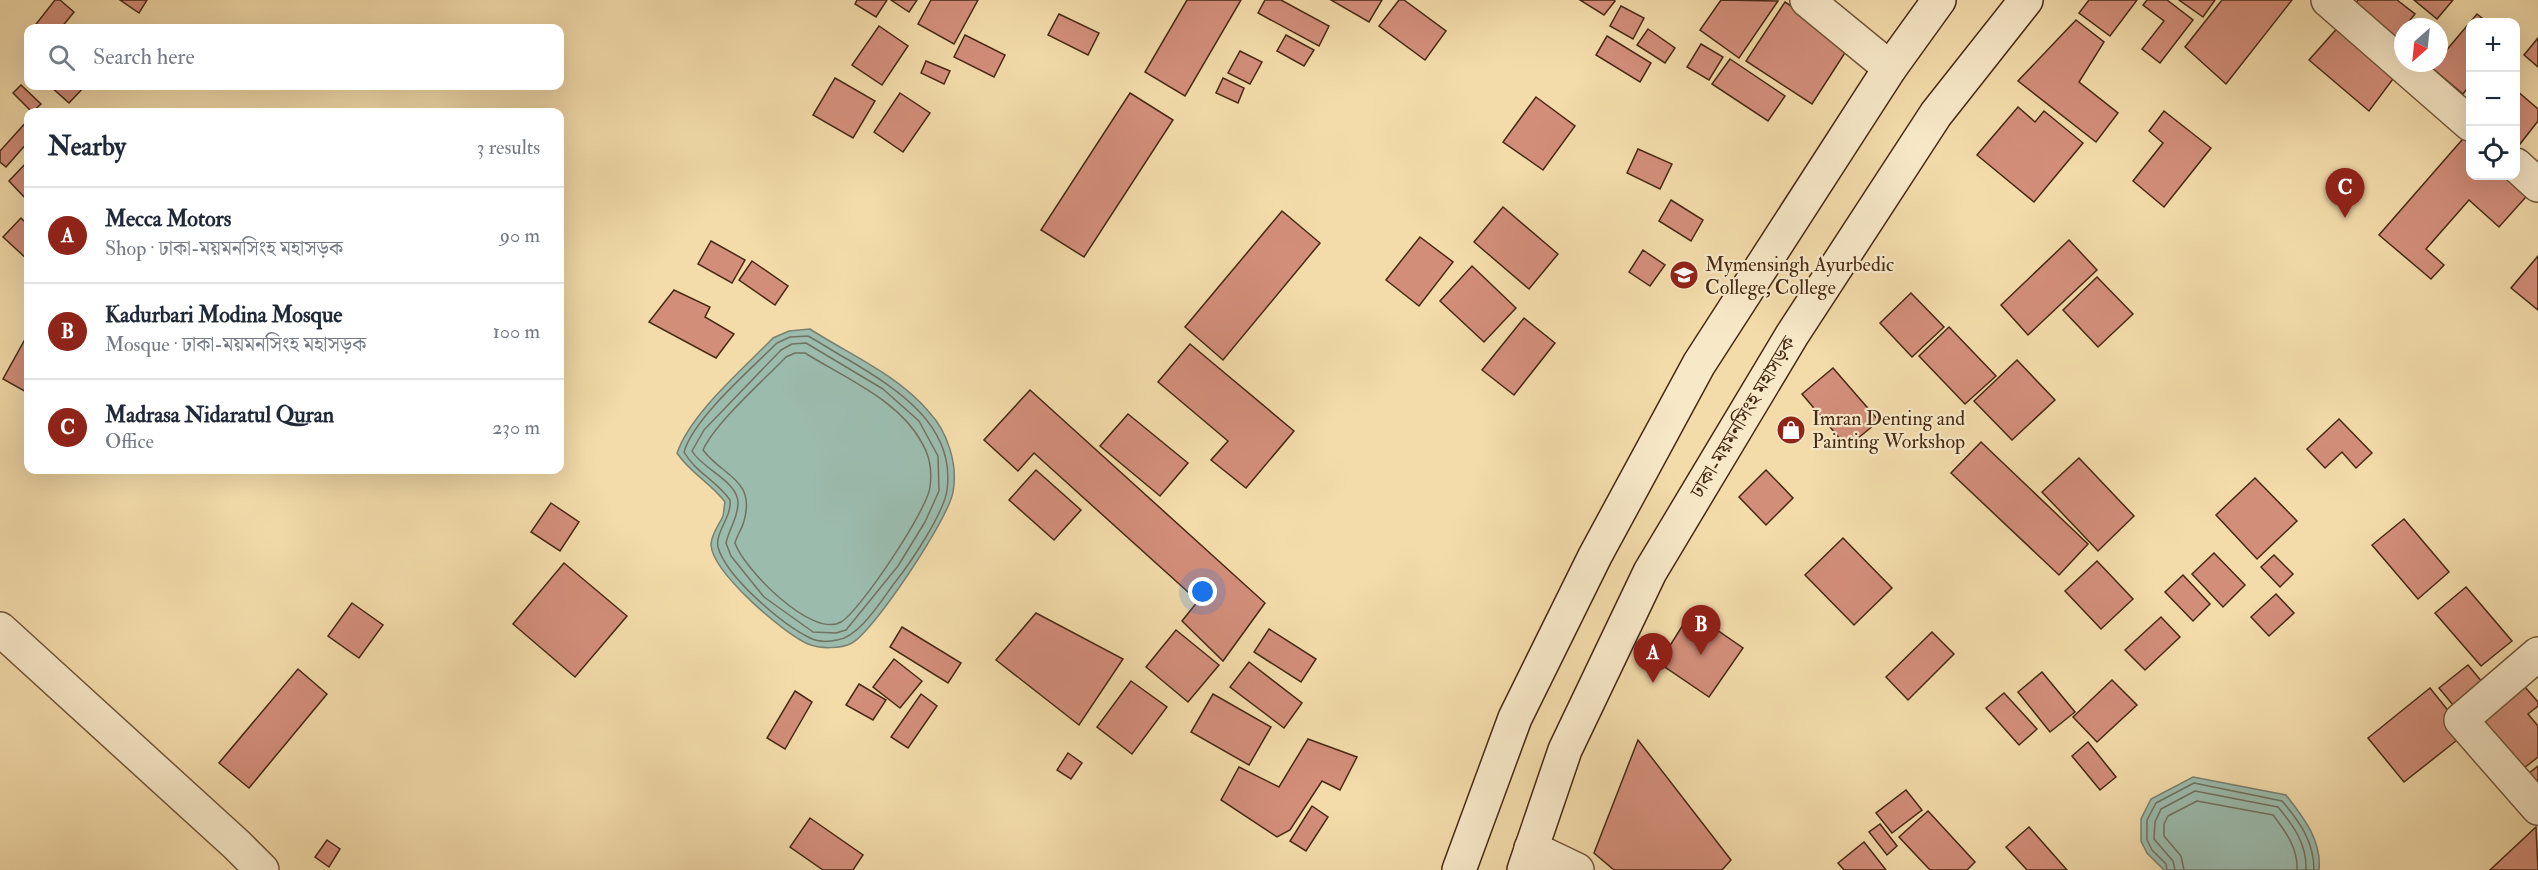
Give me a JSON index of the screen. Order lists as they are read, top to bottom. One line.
{"streets":{"main road":["ঢাকা-ময়মনসিংহ মহাসড়ক"]},"places":{"school or university":["Mymensingh Ayurbedic College, College"],"shop":["Imran Denting and Painting Workshop"]},"north":"bottom left","page":{"map_buttons":["+","−"],"search":"Search here","heading":["Nearby","3 results"],"pins":["C","B","A"],"list":[{"mark":"A","name":"Mecca Motors","note":"Shop · ঢাকা-ময়মনসিংহ মহাসড়ক","value":"90 m"},{"mark":"B","name":"Kadurbari Modina Mosque","note":"Mosque · ঢাকা-ময়মনসিংহ মহাসড়ক","value":"100 m"},{"mark":"C","name":"Madrasa Nidaratul Quran","note":"Office","value":"230 m"}]}}
